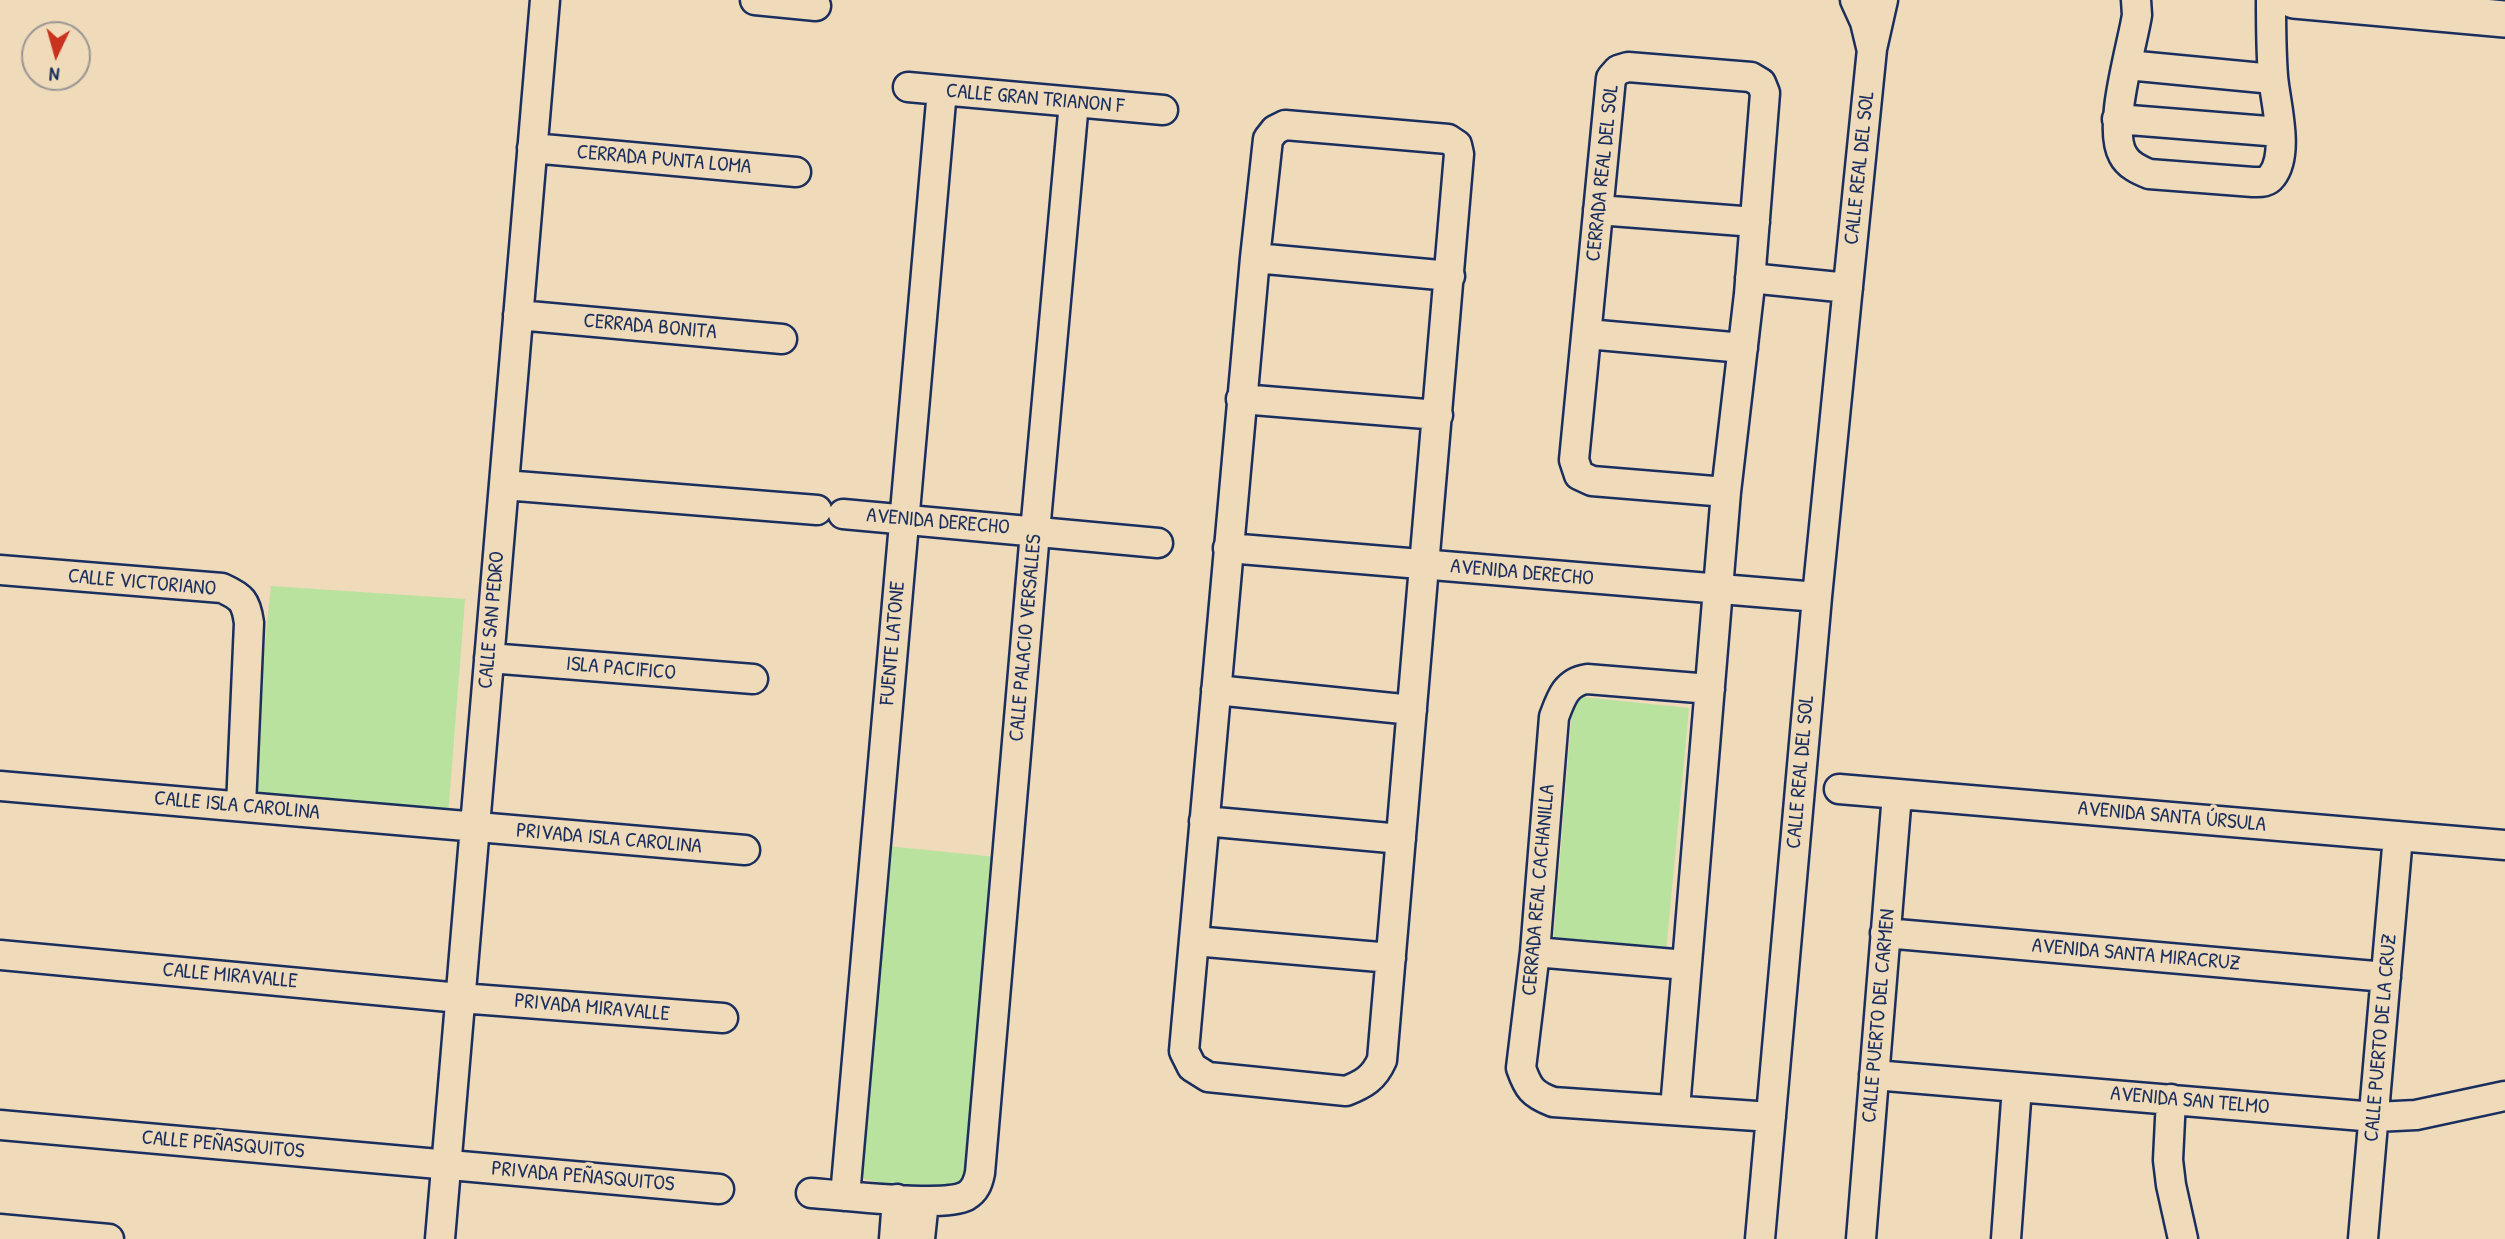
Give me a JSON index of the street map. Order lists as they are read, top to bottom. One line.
{"streets":{"street":["CALLE GRAN TRIANON F","CERRADA PUNTA LOMA","CALLE REAL DEL SOL","CERRADA REAL DEL SOL","CERRADA BONITA","AVENIDA DERECHO","CALLE VICTORIANO","CALLE SAN PEDRO","CALLE PALACIO VERSALLES","FUENTE LATONE","ISLA PACIFICO","CALLE ISLA CAROLINA","AVENIDA SANTA ÚRSULA","PRIVADA ISLA CAROLINA","CERRADA REAL CACHANILLA","AVENIDA SANTA MIRACRUZ","CALLE MIRAVALLE","PRIVADA MIRAVALLE","CALLE PUERTO DEL CARMEN","CALLE PUERTO DE LA CRUZ","AVENIDA SAN TELMO","CALLE PEÑASQUITOS","PRIVADA PEÑASQUITOS"]},"crossings":[["CALLE GRAN TRIANON F","CALLE PALACIO VERSALLES"],["CALLE GRAN TRIANON F","FUENTE LATONE"],["CERRADA PUNTA LOMA","CALLE SAN PEDRO"],["CALLE REAL DEL SOL","AVENIDA DERECHO"],["CALLE REAL DEL SOL","CERRADA REAL CACHANILLA"],["CERRADA REAL DEL SOL","AVENIDA DERECHO"],["CERRADA BONITA","CALLE SAN PEDRO"],["AVENIDA DERECHO","CALLE SAN PEDRO"],["AVENIDA DERECHO","CALLE PALACIO VERSALLES"],["AVENIDA DERECHO","FUENTE LATONE"],["CALLE VICTORIANO","CALLE ISLA CAROLINA"],["CALLE SAN PEDRO","ISLA PACIFICO"],["CALLE SAN PEDRO","CALLE ISLA CAROLINA"],["CALLE SAN PEDRO","PRIVADA ISLA CAROLINA"],["CALLE SAN PEDRO","CALLE MIRAVALLE"],["CALLE SAN PEDRO","PRIVADA MIRAVALLE"],["CALLE SAN PEDRO","CALLE PEÑASQUITOS"],["CALLE SAN PEDRO","PRIVADA PEÑASQUITOS"],["CALLE ISLA CAROLINA","PRIVADA ISLA CAROLINA"],["AVENIDA SANTA ÚRSULA","CALLE PUERTO DEL CARMEN"],["AVENIDA SANTA ÚRSULA","CALLE PUERTO DE LA CRUZ"],["AVENIDA SANTA MIRACRUZ","CALLE PUERTO DEL CARMEN"],["AVENIDA SANTA MIRACRUZ","CALLE PUERTO DE LA CRUZ"],["CALLE MIRAVALLE","PRIVADA MIRAVALLE"],["CALLE PUERTO DEL CARMEN","AVENIDA SAN TELMO"],["CALLE PUERTO DE LA CRUZ","AVENIDA SAN TELMO"],["CALLE PEÑASQUITOS","PRIVADA PEÑASQUITOS"]],"north":"bottom"}
